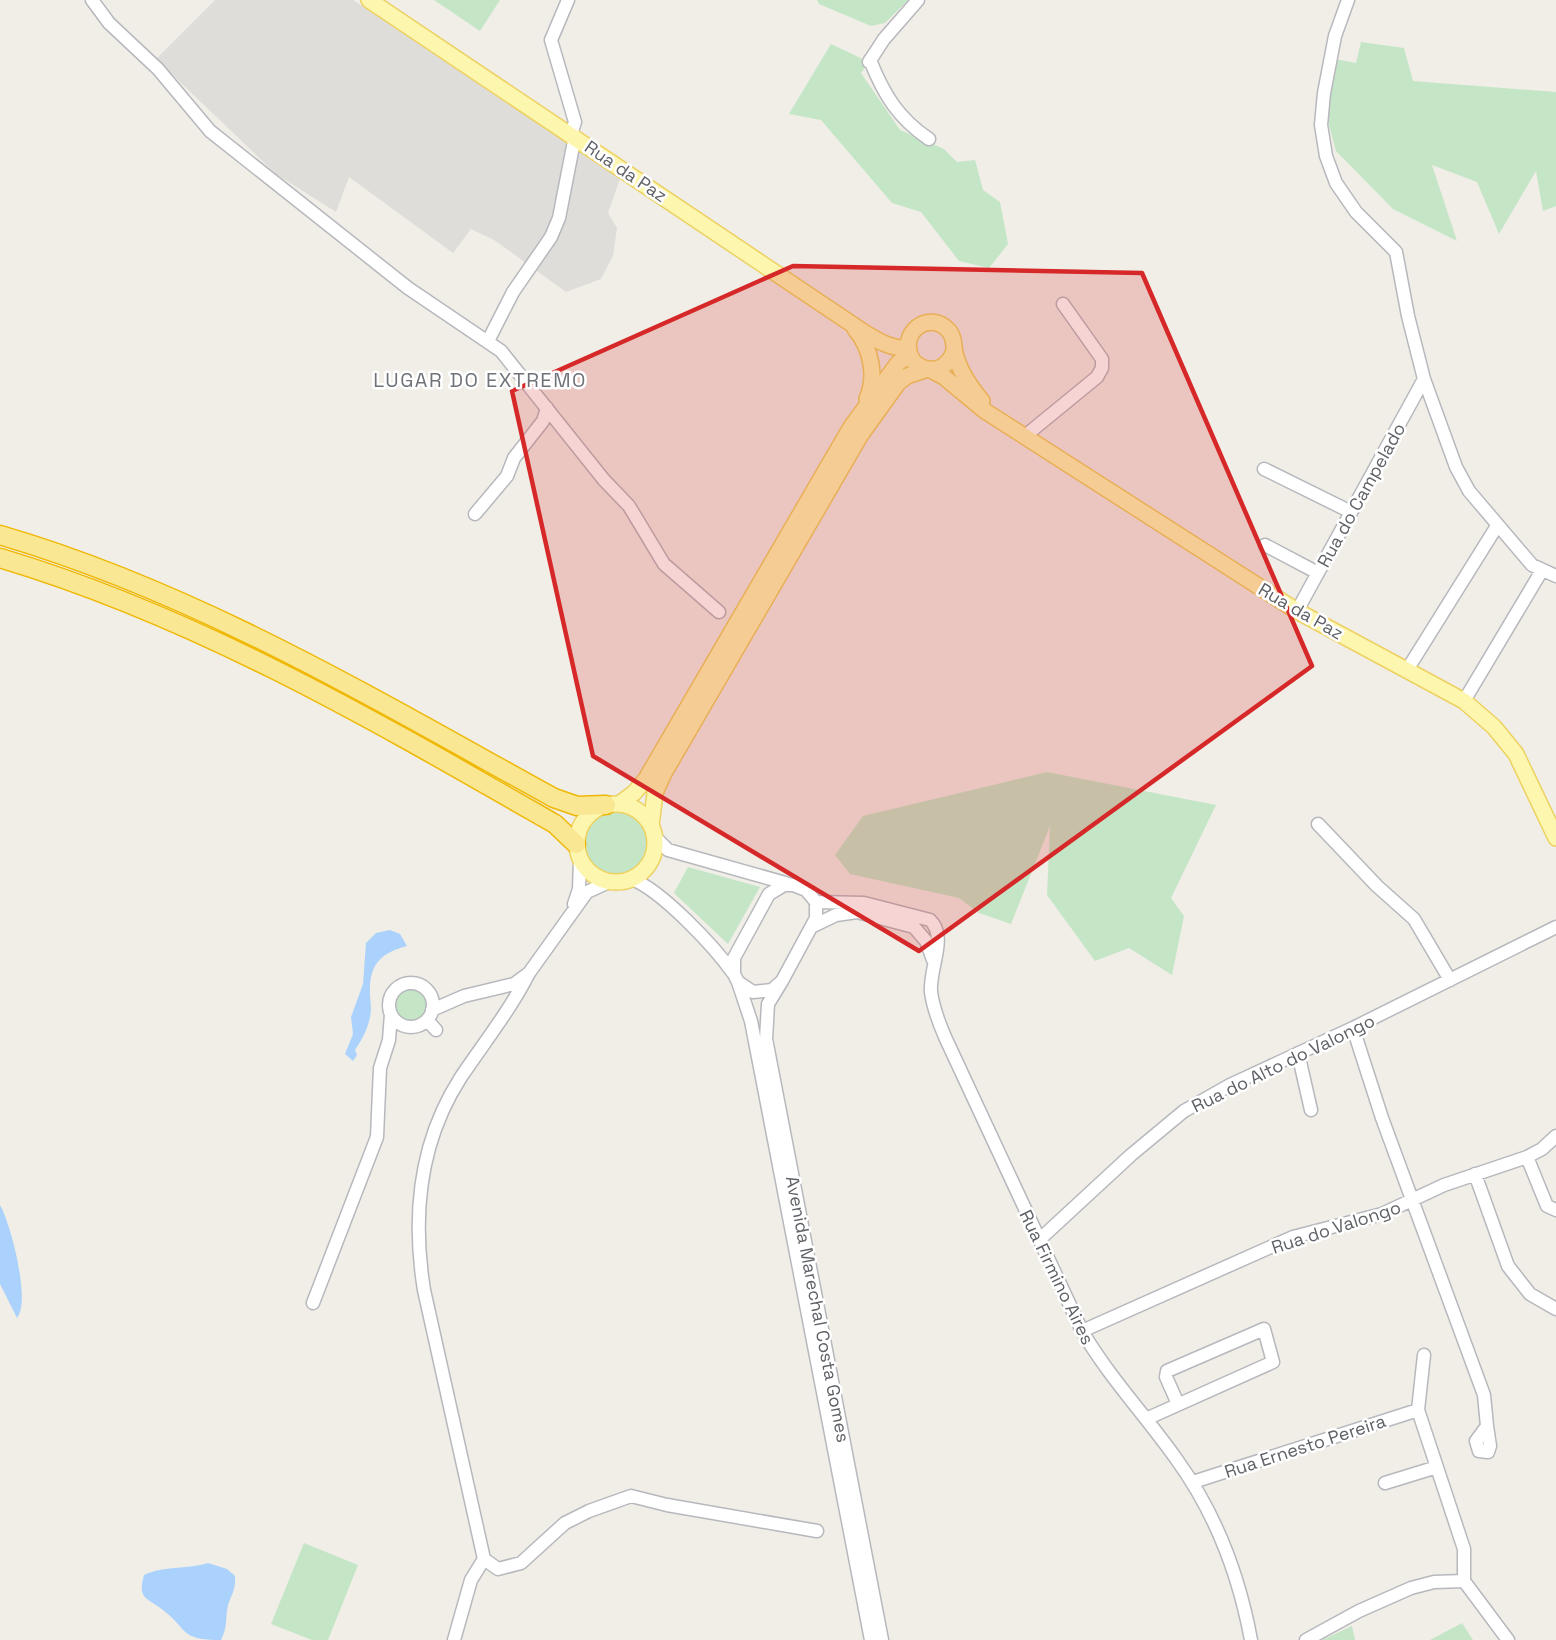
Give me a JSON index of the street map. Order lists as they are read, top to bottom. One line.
{"streets":{"main road":["Rua da Paz"],"street":["Rua do Campelado","Rua do Alto do Valongo","Rua do Valongo","Rua Firmino Aires","Avenida Marechal Costa Gomes","Rua Ernesto Pereira"]},"crossings":[["Rua da Paz","Rua do Campelado"],["Rua do Alto do Valongo","Rua Firmino Aires"],["Rua do Valongo","Rua Firmino Aires"],["Rua Firmino Aires","Rua Ernesto Pereira"]],"districts":["LUGAR DO EXTREMO"]}
